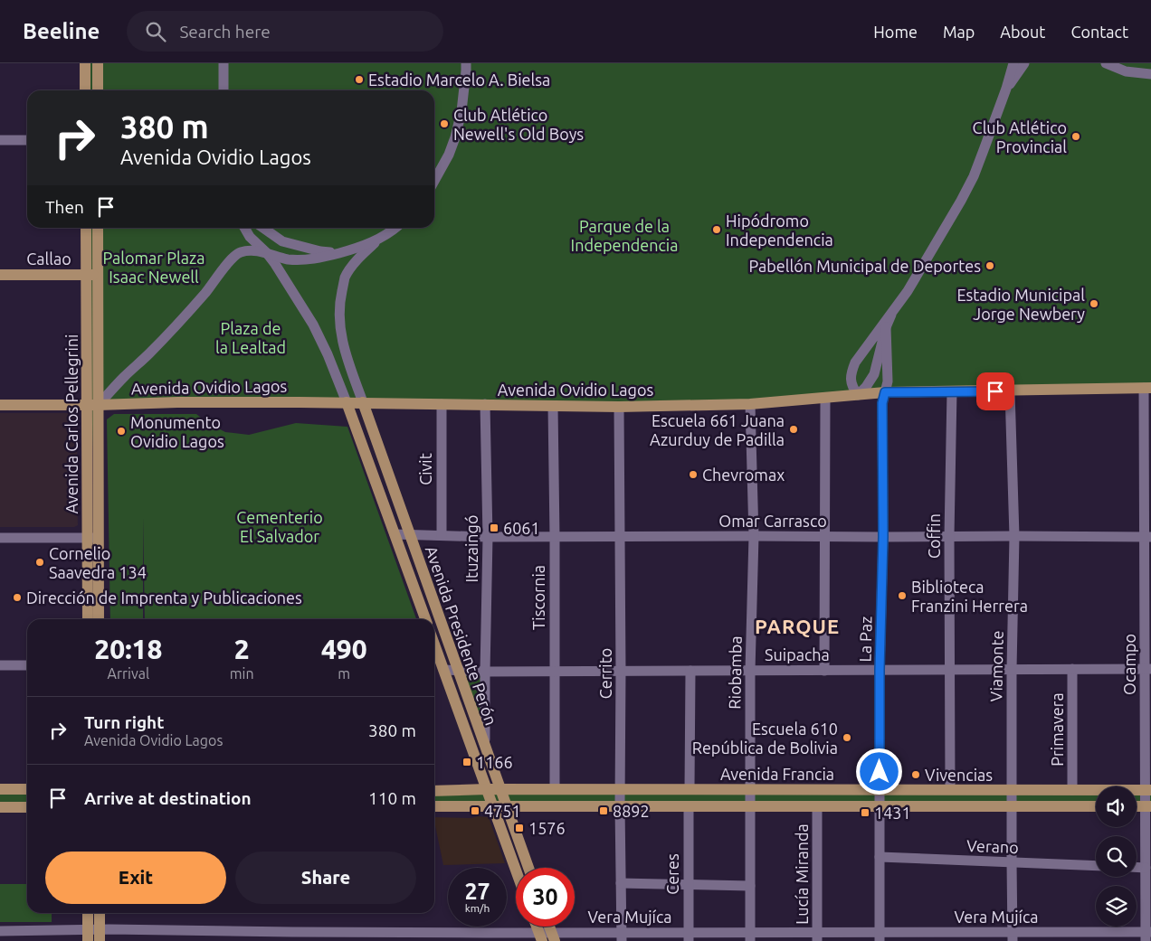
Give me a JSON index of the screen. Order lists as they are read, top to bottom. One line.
{"streets":{"main road":["Callao","Avenida Ovidio Lagos","Avenida Carlos Pellegrini","Avenida Presidente Perón","Avenida Francia"],"street":["Civit","Omar Carrasco","Coffin","Ituzaingó","Tiscornia","La Paz","Suipacha","Ocampo","Viamonte","Riobamba","Cerrito","Primavera","Verano","Ceres","Lucía Miranda","Vera Mujíca"]},"crossings":[["Callao","Avenida Carlos Pellegrini"],["Avenida Ovidio Lagos","Avenida Carlos Pellegrini"],["Avenida Ovidio Lagos","Civit"],["Avenida Ovidio Lagos","Coffin"],["Avenida Ovidio Lagos","Ituzaingó"],["Avenida Ovidio Lagos","Tiscornia"],["Avenida Ovidio Lagos","Avenida Presidente Perón"],["Avenida Ovidio Lagos","La Paz"],["Avenida Ovidio Lagos","Ocampo"],["Avenida Ovidio Lagos","Viamonte"],["Avenida Ovidio Lagos","Riobamba"],["Avenida Ovidio Lagos","Cerrito"],["Civit","Omar Carrasco"],["Omar Carrasco","Coffin"],["Omar Carrasco","Ituzaingó"],["Omar Carrasco","Tiscornia"],["Omar Carrasco","Avenida Presidente Perón"],["Omar Carrasco","La Paz"],["Omar Carrasco","Ocampo"],["Omar Carrasco","Viamonte"],["Omar Carrasco","Riobamba"],["Omar Carrasco","Cerrito"],["Coffin","Suipacha"],["Coffin","Avenida Francia"],["Ituzaingó","Avenida Presidente Perón"],["Ituzaingó","Suipacha"],["Tiscornia","Suipacha"],["Tiscornia","Avenida Francia"],["Avenida Presidente Perón","Suipacha"],["Avenida Presidente Perón","Avenida Francia"],["La Paz","Suipacha"],["La Paz","Avenida Francia"],["La Paz","Verano"],["La Paz","Vera Mujíca"],["Suipacha","Ocampo"],["Suipacha","Viamonte"],["Suipacha","Riobamba"],["Suipacha","Cerrito"],["Suipacha","Primavera"],["Ocampo","Avenida Francia"],["Ocampo","Vera Mujíca"],["Viamonte","Avenida Francia"],["Viamonte","Verano"],["Viamonte","Vera Mujíca"],["Riobamba","Avenida Francia"],["Riobamba","Vera Mujíca"],["Cerrito","Avenida Francia"],["Cerrito","Vera Mujíca"],["Primavera","Avenida Francia"],["Avenida Francia","Ceres"],["Avenida Francia","Lucía Miranda"],["Ceres","Vera Mujíca"],["Lucía Miranda","Vera Mujíca"]],"districts":["PARQUE"],"parks":["Parque de la Independencia","Palomar Plaza Isaac Newell","Plaza de la Lealtad","Cementerio El Salvador"],"places":{"other":["Estadio Marcelo A. Bielsa","Club Atlético Newell's Old Boys","Club Atlético Provincial","Hipódromo Independencia","Pabellón Municipal de Deportes","Estadio Municipal Jorge Newbery","Escuela 661 Juana Azurduy de Padilla","Monumento Ovidio Lagos","Chevromax","Cornelio Saavedra 134","Biblioteca Franzini Herrera","Dirección de Imprenta y Publicaciones","Escuela 610 República de Bolivia","Vivencias"],"transit":["6061","1166","4751","8892","1431","1576"]},"page":{"header":"Beeline","search":"Search here","nav":["Home","Map","About","Contact"],"turn":["380 m","Avenida Ovidio Lagos"],"then":"Then","eta":["20:18","Arrival","2","min","490","m"],"list":[{"name":"Turn right","note":"Avenida Ovidio Lagos","value":"380 m"},{"name":"Arrive at destination","value":"110 m"}],"buttons":["Exit","Share"],"speed":"27 km/h","limit":"30"}}
